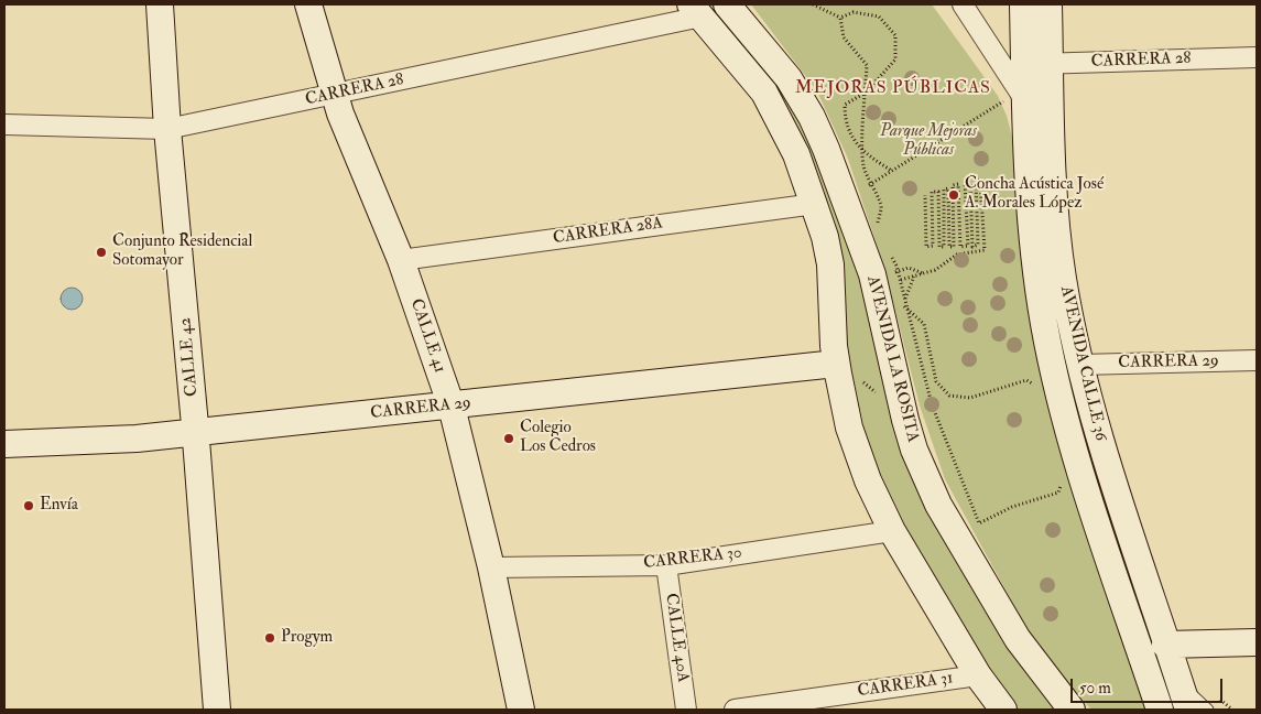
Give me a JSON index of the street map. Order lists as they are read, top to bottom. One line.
{"streets":{"main road":["CALLE 41","CALLE 42","AVENIDA LA ROSITA","CARRERA 29","AVENIDA CALLE 36"],"street":["CARRERA 28","CARRERA 28A","CARRERA 30","CALLE 40A","CARRERA 31"]},"crossings":[["CARRERA 28","CALLE 41"],["CARRERA 28","CALLE 42"],["CARRERA 28","AVENIDA CALLE 36"],["CARRERA 28A","CALLE 41"],["CALLE 41","CARRERA 29"],["CALLE 41","CARRERA 30"],["CALLE 42","CARRERA 29"],["CARRERA 29","AVENIDA CALLE 36"],["CARRERA 30","CALLE 40A"]],"districts":["MEJORAS PÚBLICAS"],"parks":["Parque Mejoras Públicas"],"places":["Concha Acústica José A. Morales López","Conjunto Residencial Sotomayor","Colegio Los Cedros","Envía","Progym"],"scale_bar":"50 m"}
